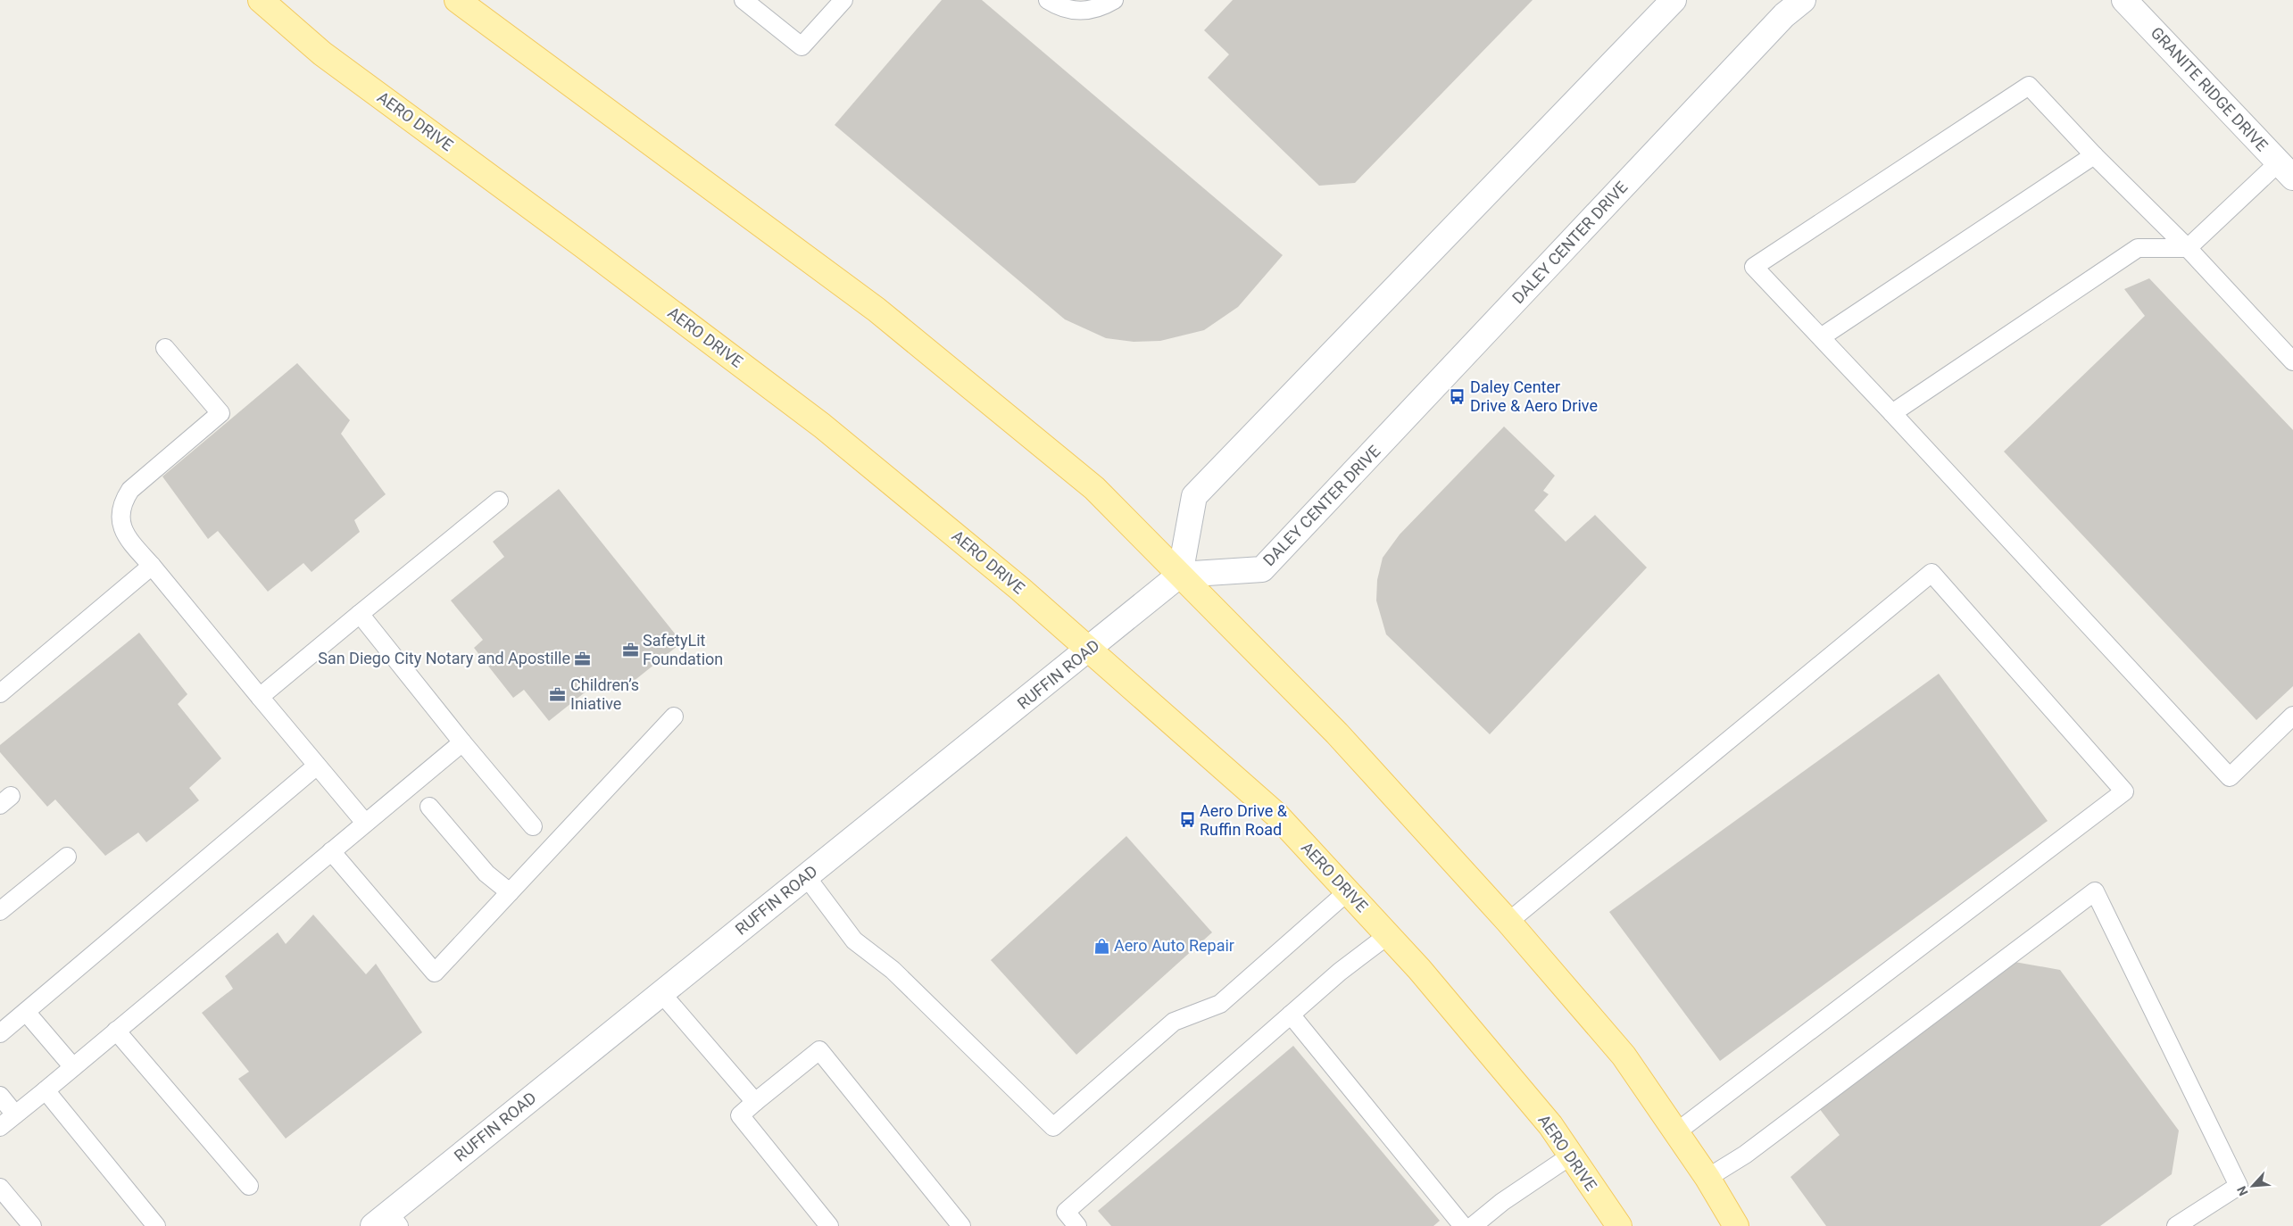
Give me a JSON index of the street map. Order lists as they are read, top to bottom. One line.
{"streets":{"main road":["GRANITE RIDGE DRIVE","AERO DRIVE","DALEY CENTER DRIVE","RUFFIN ROAD"]},"crossings":[["AERO DRIVE","RUFFIN ROAD"],["DALEY CENTER DRIVE","RUFFIN ROAD"]],"places":{"bus stop":["Daley Center Drive & Aero Drive","Aero Drive & Ruffin Road"],"office":["SafetyLit Foundation","San Diego City Notary and Apostille","Children’s Iniative"],"shop":["Aero Auto Repair"]},"north":"bottom left"}
